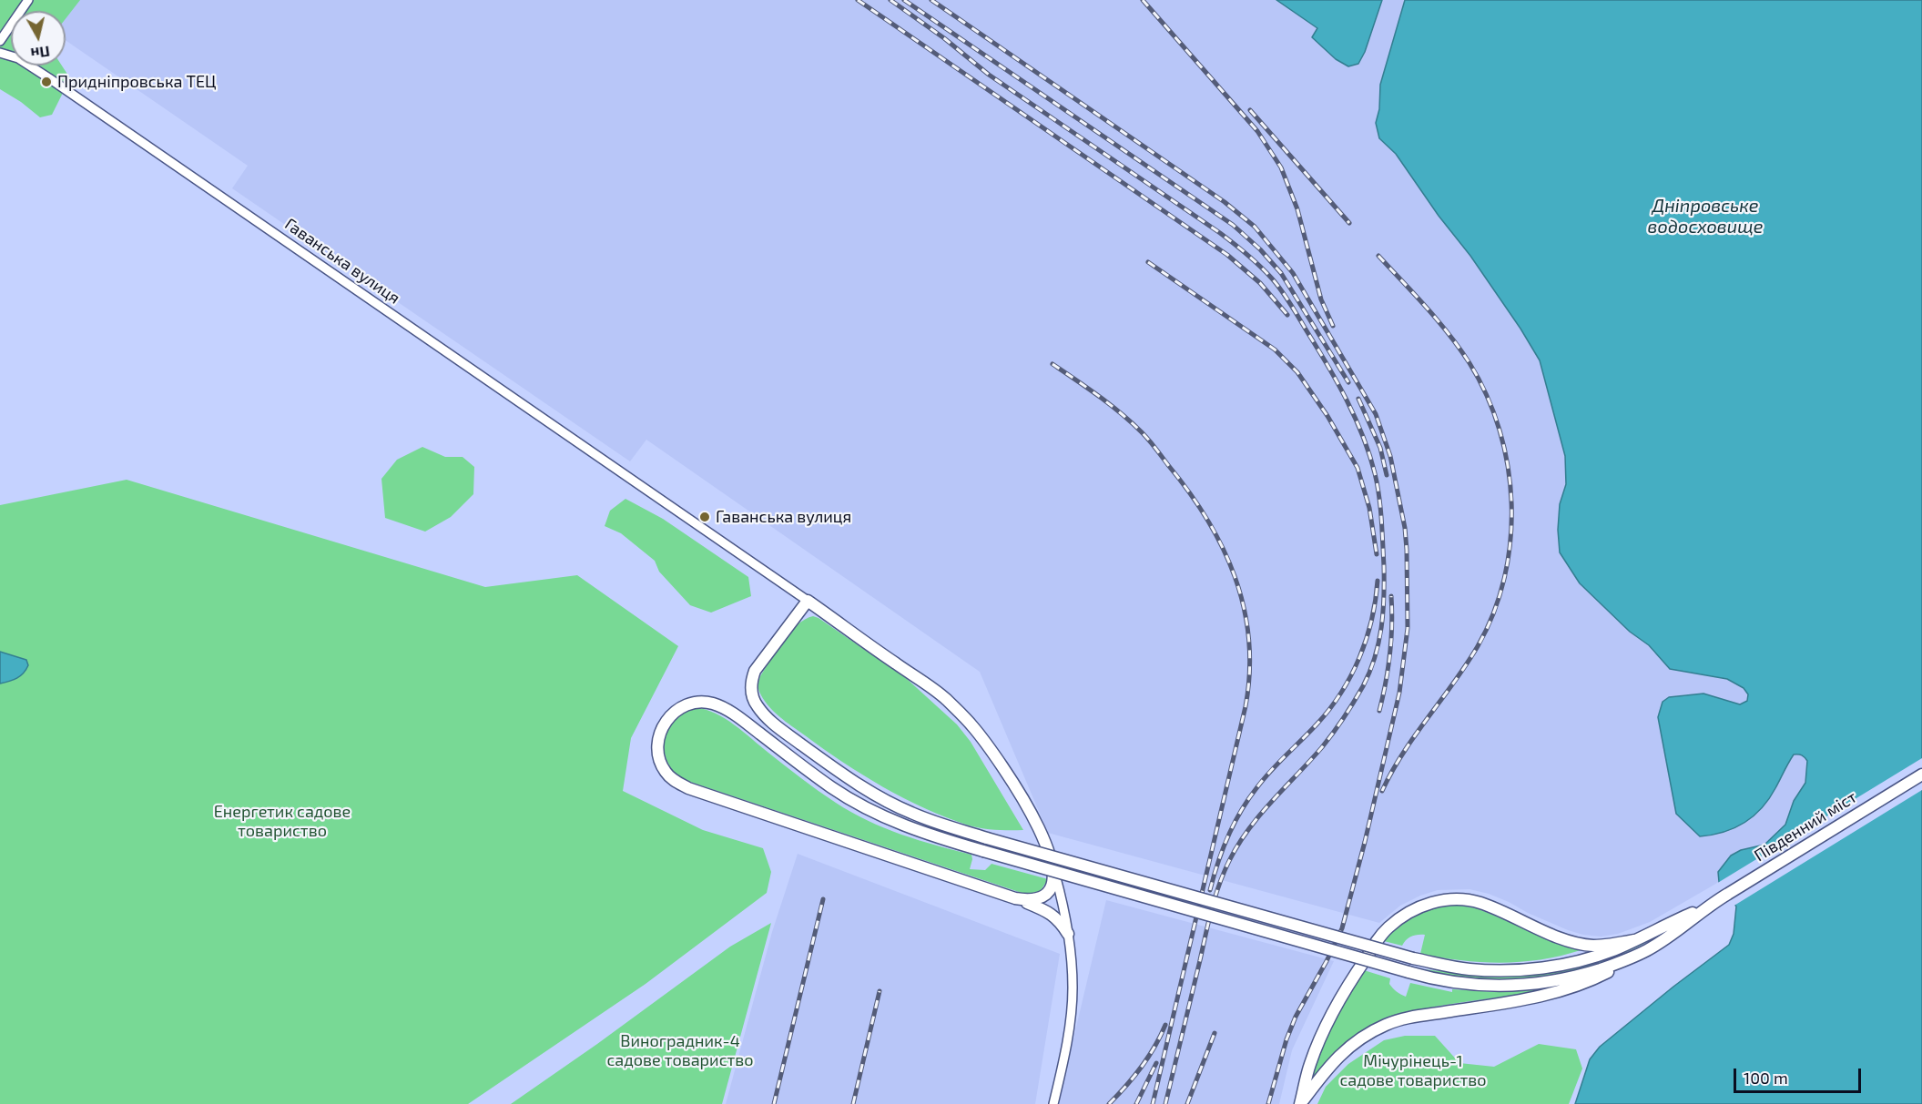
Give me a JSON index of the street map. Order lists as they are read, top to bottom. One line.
{"streets":{"main road":["Гаванська вулиця","Південний міст"]},"water":["Дніпровське водосховище"],"parks":["Енергетик садове товариство","Виноградник-4 садове товариство","Мічурінець-1 садове товариство"],"places":["Придніпровська ТЕЦ","Гаванська вулиця"],"scale_bar":"100 m","north":"bottom"}
